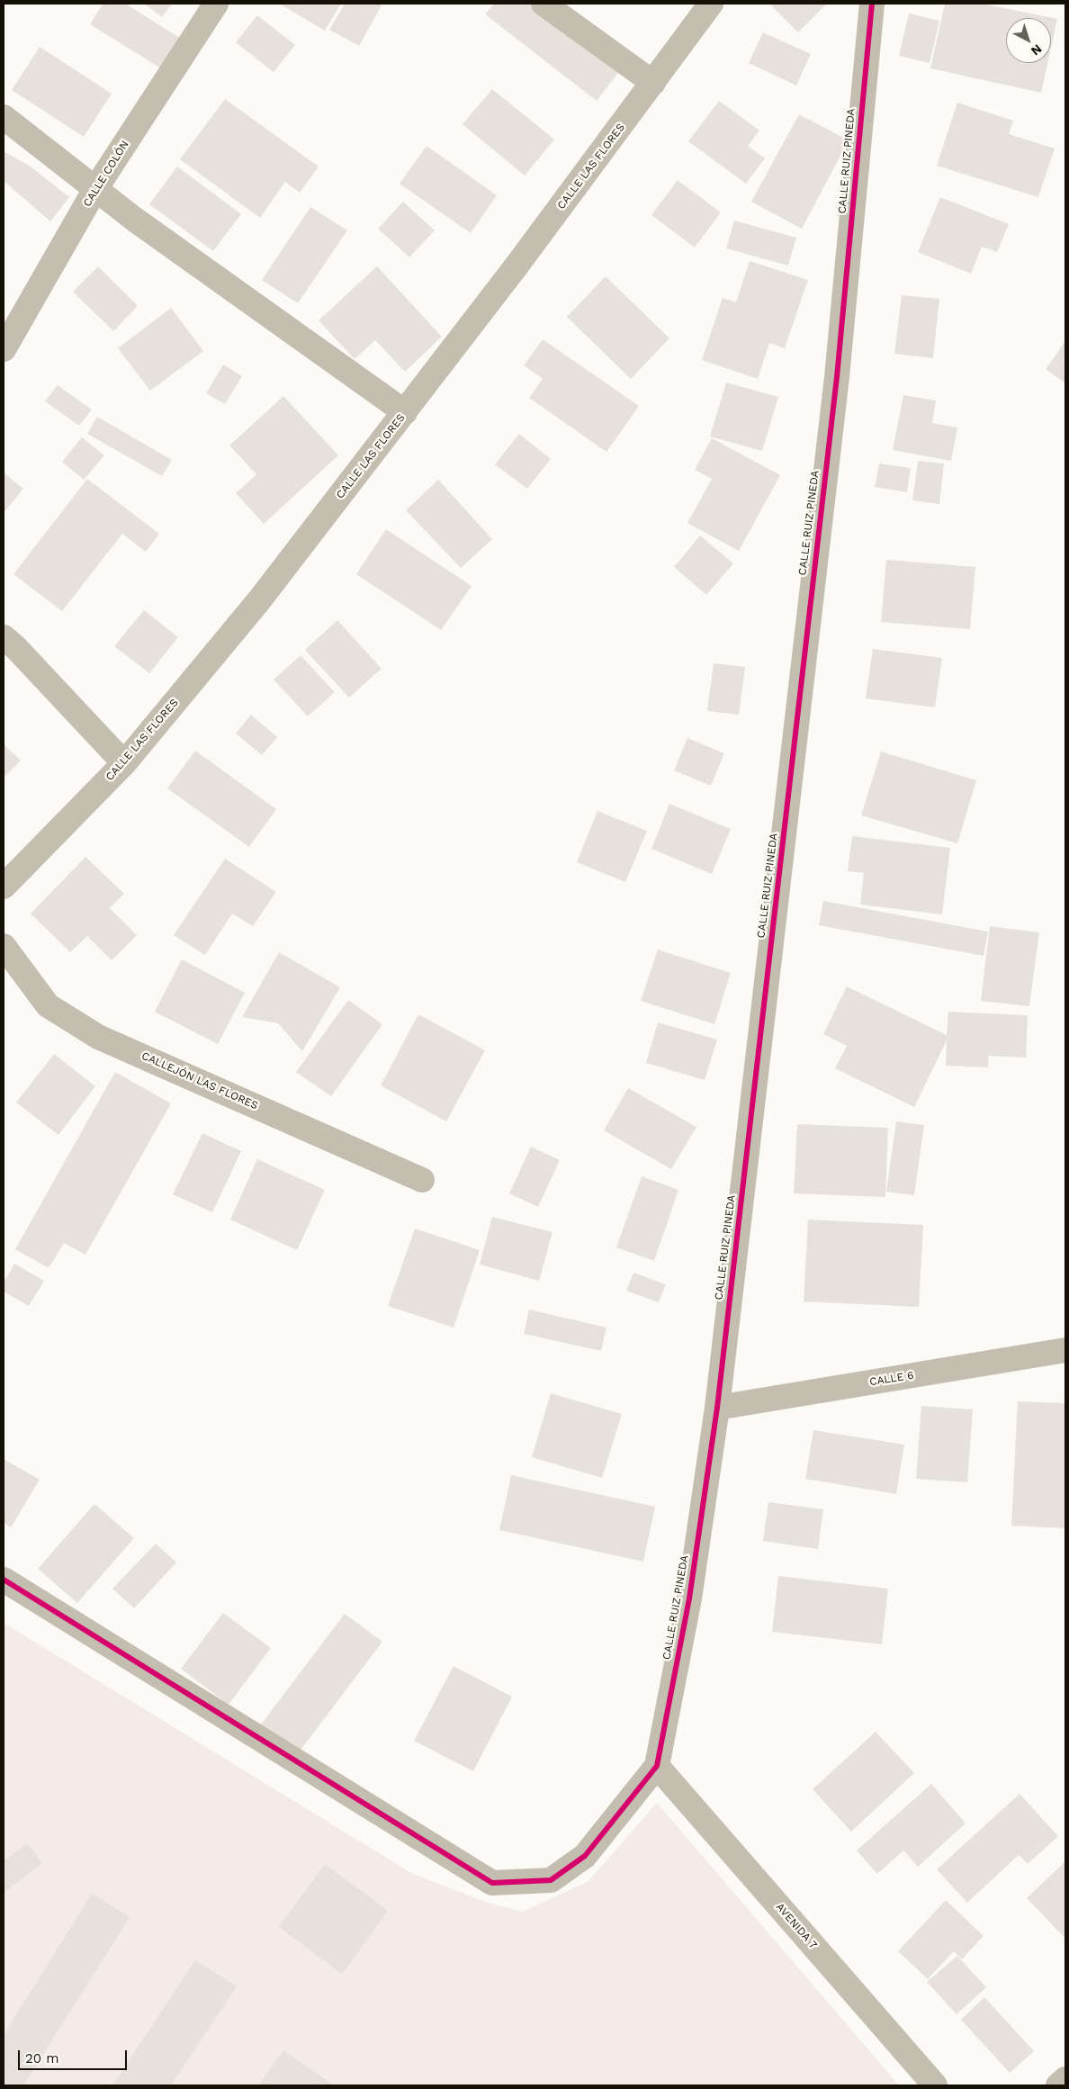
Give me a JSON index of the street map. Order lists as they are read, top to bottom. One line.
{"streets":{"street":["CALLE RUIZ PINEDA","CALLE LAS FLORES","CALLE COLÓN","CALLEJÓN LAS FLORES","CALLE 6","AVENIDA 7"]},"crossings":[["CALLE RUIZ PINEDA","CALLE 6"],["CALLE RUIZ PINEDA","AVENIDA 7"]],"scale_bar":"20 m","north":"bottom right"}
